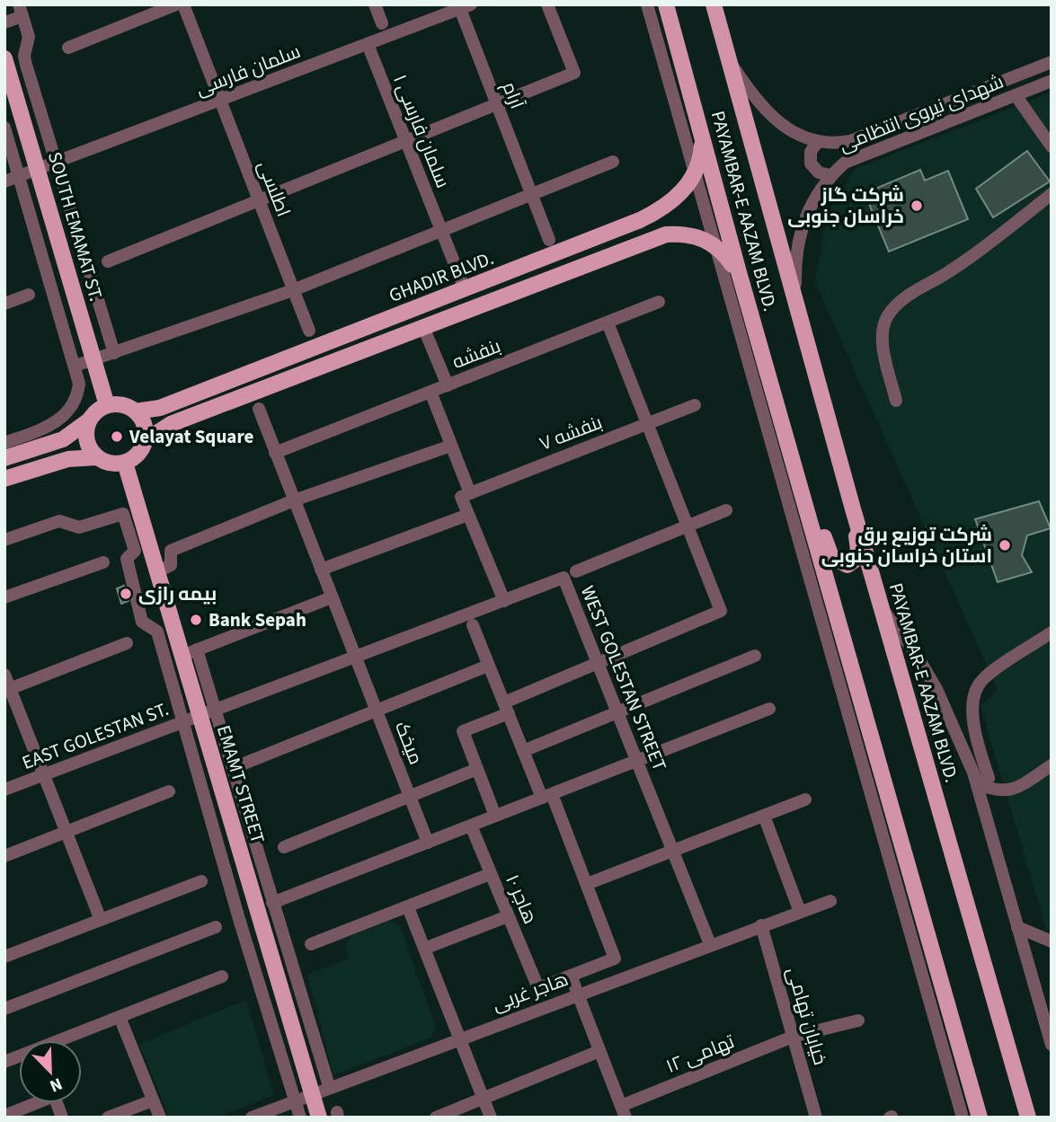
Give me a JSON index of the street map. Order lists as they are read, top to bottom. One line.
{"streets":{"main road":["PAYAMBAR-E AAZAM BLVD.","SOUTH EMAMAT ST.","GHADIR BLVD.","EMAMT STREET"],"street":["سلمان فارسی","آرام","شهدای نیروی انتظامی","سلمان فارسی ۱","اطلسی","بنفشه","بنفشه ۷","WEST GOLESTAN STREET","EAST GOLESTAN ST.","میخک","هاجر ۱۰","هاجر غربی","خیابان تهامی","تهامی ۱۲"]},"crossings":[["سلمان فارسی","آرام"],["سلمان فارسی","سلمان فارسی ۱"],["سلمان فارسی","اطلسی"],["سلمان فارسی","SOUTH EMAMAT ST."],["شهدای نیروی انتظامی","PAYAMBAR-E AAZAM BLVD."],["سلمان فارسی ۱","GHADIR BLVD."],["PAYAMBAR-E AAZAM BLVD.","GHADIR BLVD."],["SOUTH EMAMAT ST.","GHADIR BLVD."],["SOUTH EMAMAT ST.","EMAMT STREET"],["GHADIR BLVD.","EMAMT STREET"],["WEST GOLESTAN STREET","EAST GOLESTAN ST."],["WEST GOLESTAN STREET","میخک"],["WEST GOLESTAN STREET","EMAMT STREET"],["WEST GOLESTAN STREET","هاجر غربی"],["EAST GOLESTAN ST.","EMAMT STREET"],["EMAMT STREET","هاجر غربی"],["هاجر غربی","خیابان تهامی"],["خیابان تهامی","تهامی ۱۲"]],"places":["شرکت گاز خراسان جنوبی","Velayat Square","شرکت توزیع برق استان خراسان جنوبی","بیمه رازی","Bank Sepah"],"north":"bottom right"}
